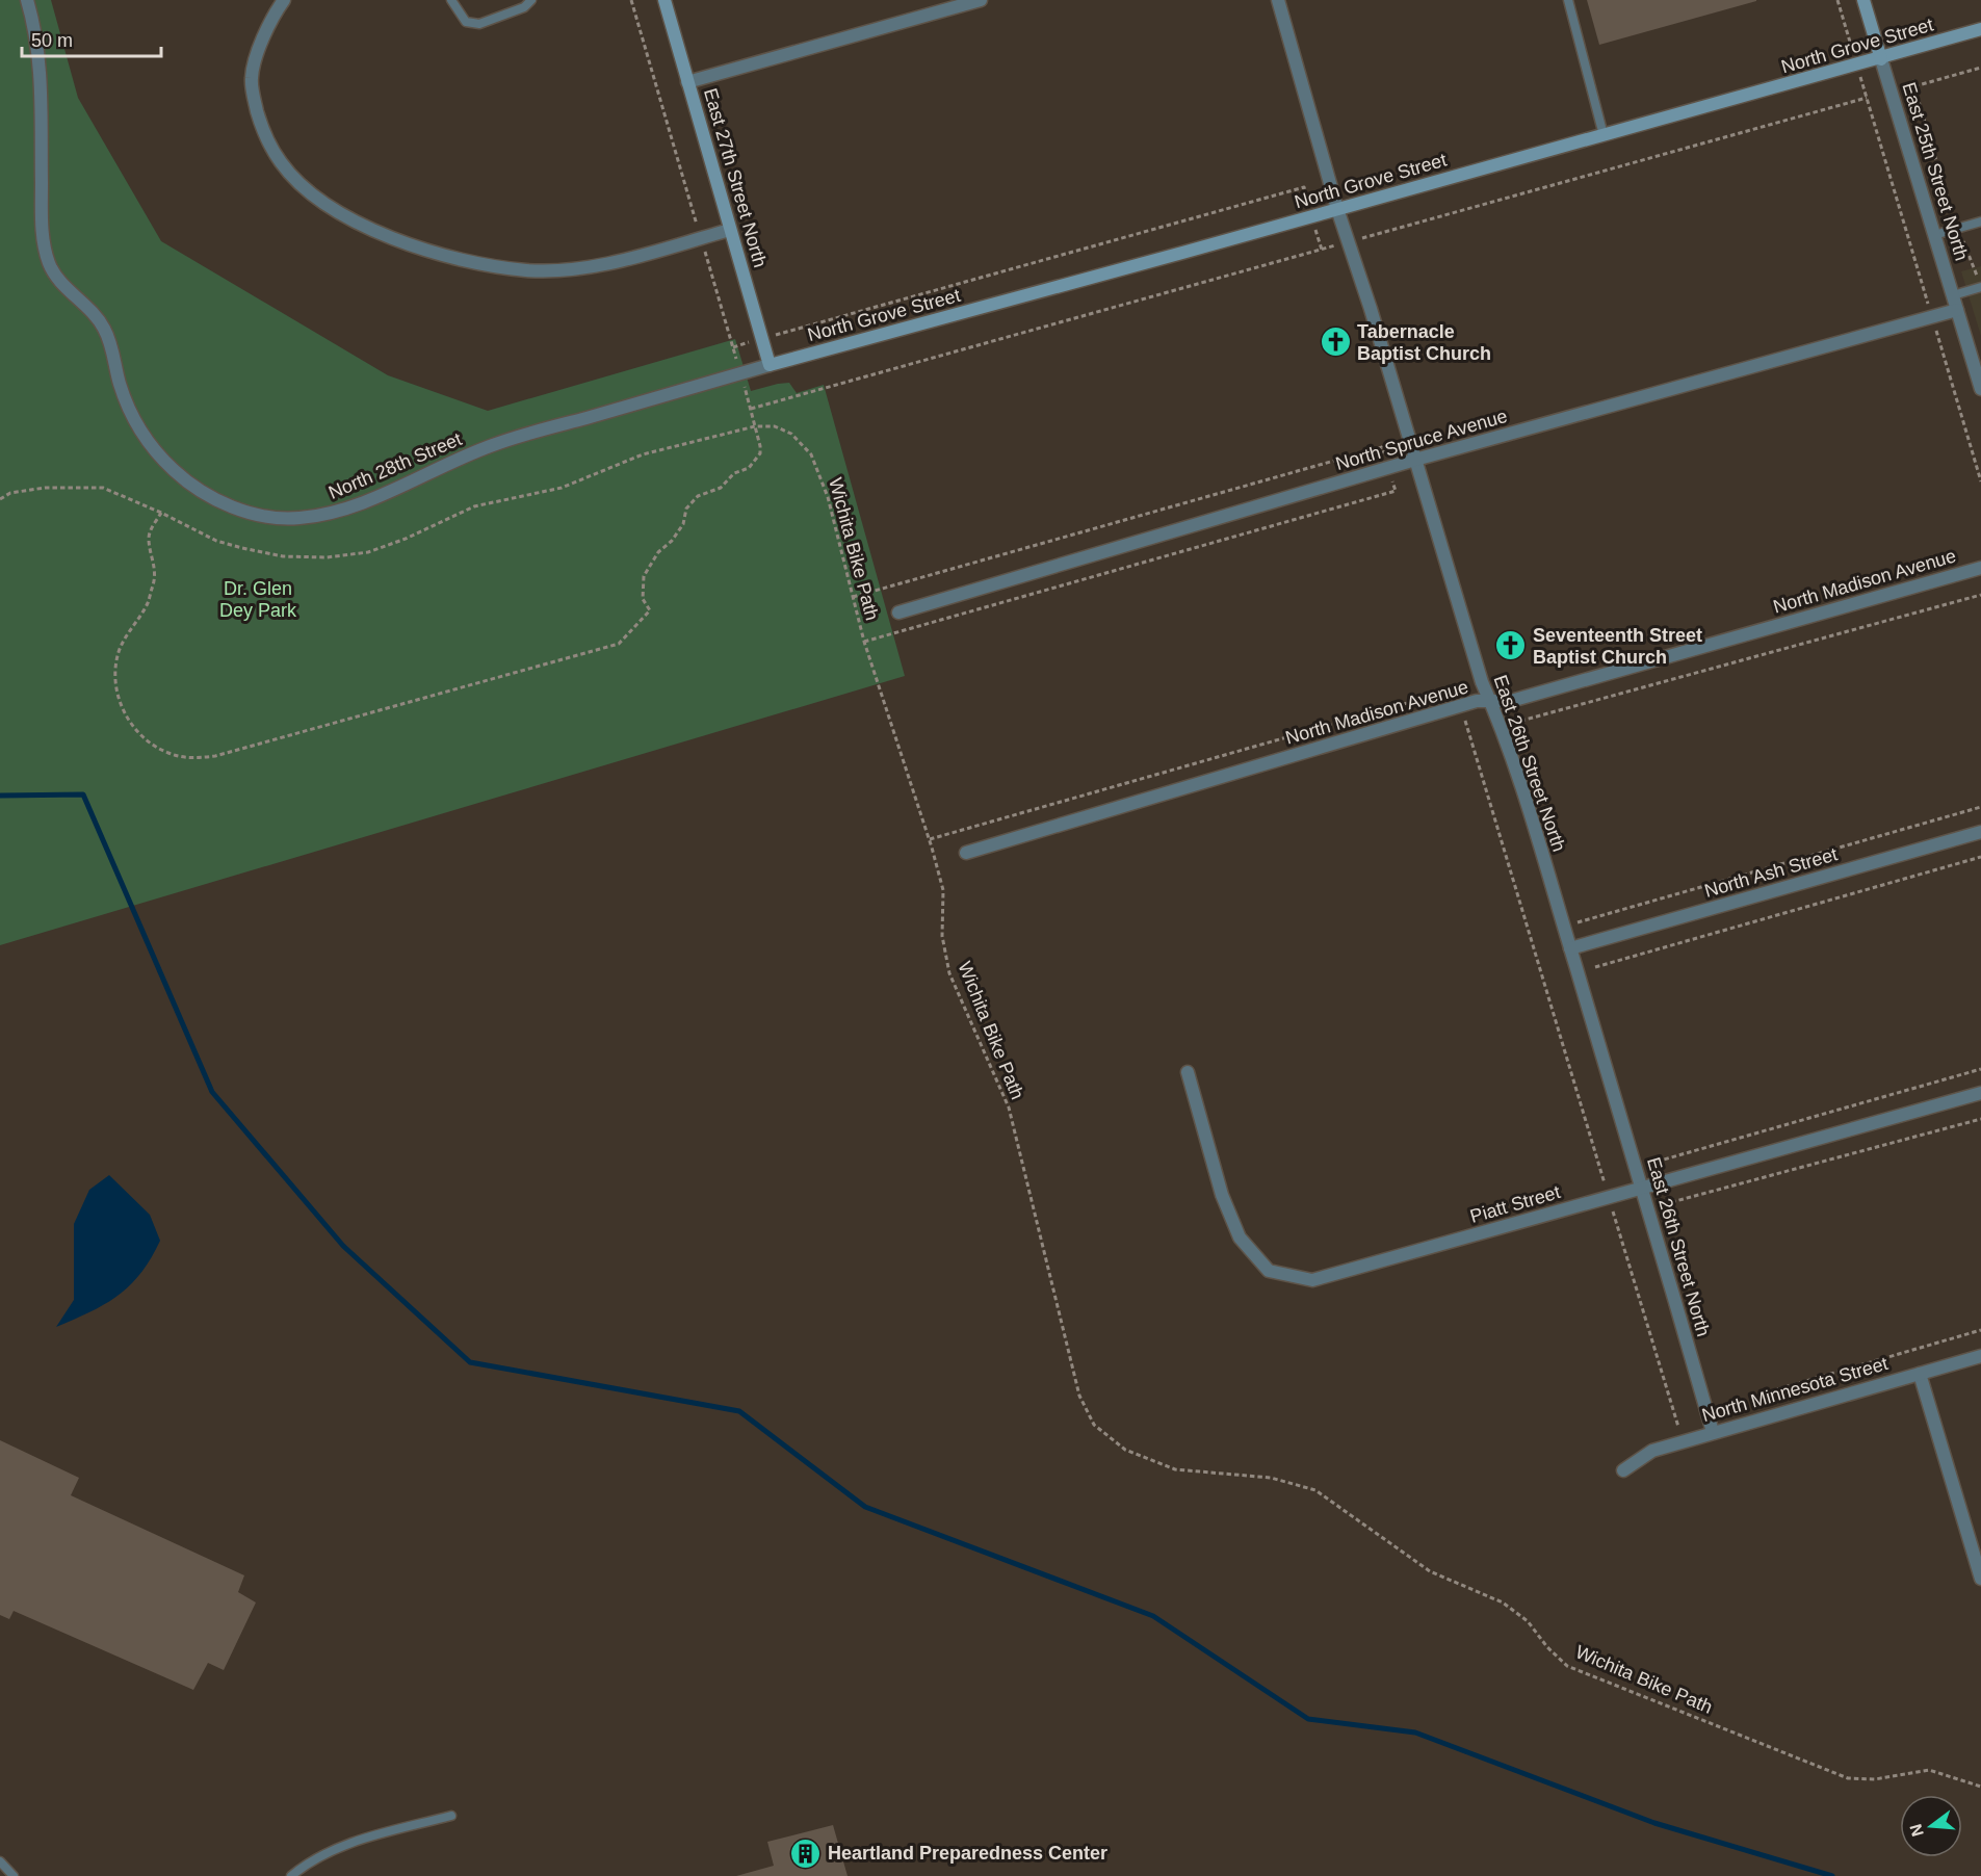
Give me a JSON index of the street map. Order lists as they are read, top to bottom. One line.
{"streets":{"street":["North Grove Street","East 25th Street North","East 27th Street North","North Spruce Avenue","North 28th Street","North Madison Avenue","East 26th Street North","North Ash Street","Piatt Street","North Minnesota Street"],"path":["Wichita Bike Path"]},"crossings":[["North Grove Street","East 25th Street North"],["North Grove Street","East 27th Street North"],["North Grove Street","North 28th Street"],["North Grove Street","East 26th Street North"],["East 25th Street North","North Spruce Avenue"],["East 27th Street North","North 28th Street"],["North Spruce Avenue","East 26th Street North"],["North Madison Avenue","East 26th Street North"],["East 26th Street North","North Ash Street"],["East 26th Street North","Piatt Street"],["East 26th Street North","North Minnesota Street"]],"parks":["Dr. Glen Dey Park"],"places":{"church":["Tabernacle Baptist Church","Seventeenth Street Baptist Church"],"building":["Heartland Preparedness Center"]},"scale_bar":"50 m","north":"left"}
